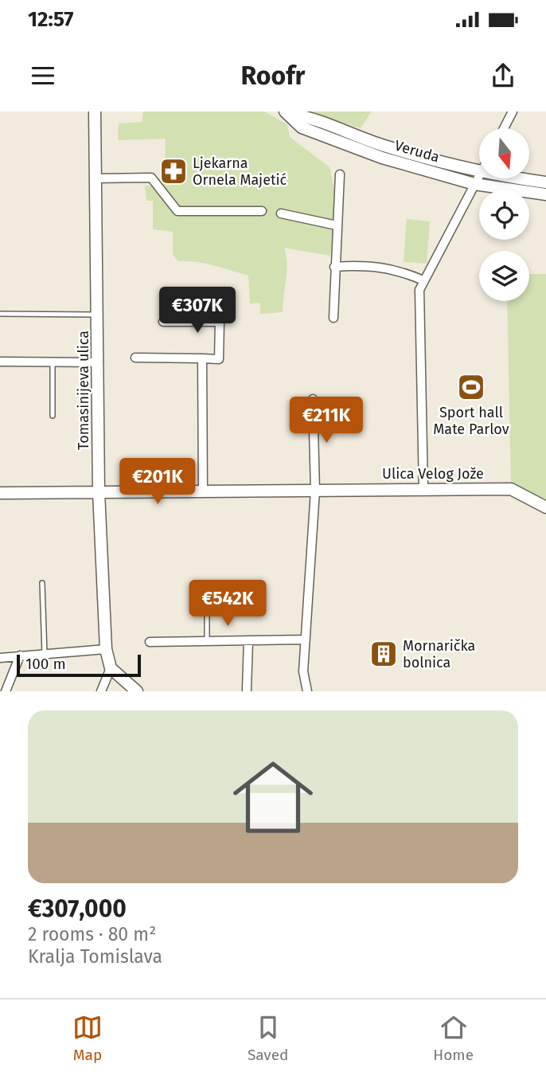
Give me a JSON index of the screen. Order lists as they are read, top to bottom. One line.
{"streets":{"main road":["Veruda","Tomasinijeva ulica","Ulica Velog Jože"]},"crossings":[["Tomasinijeva ulica","Ulica Velog Jože"]],"places":{"pharmacy":["Ljekarna Ornela Majetić"],"sports":["Sport hall Mate Parlov"],"building":["Mornarička bolnica"]},"scale_bar":"100 m","north":"bottom","page":{"status":"12:57","header":"Roofr","price":["€307K","€211K","€201K","€542K"],"scale":"100 m","list":[{"name":"€307,000","note":"2 rooms · 80 m² · Kralja Tomislava"}],"tabs":["Map","Saved","Home"]}}
